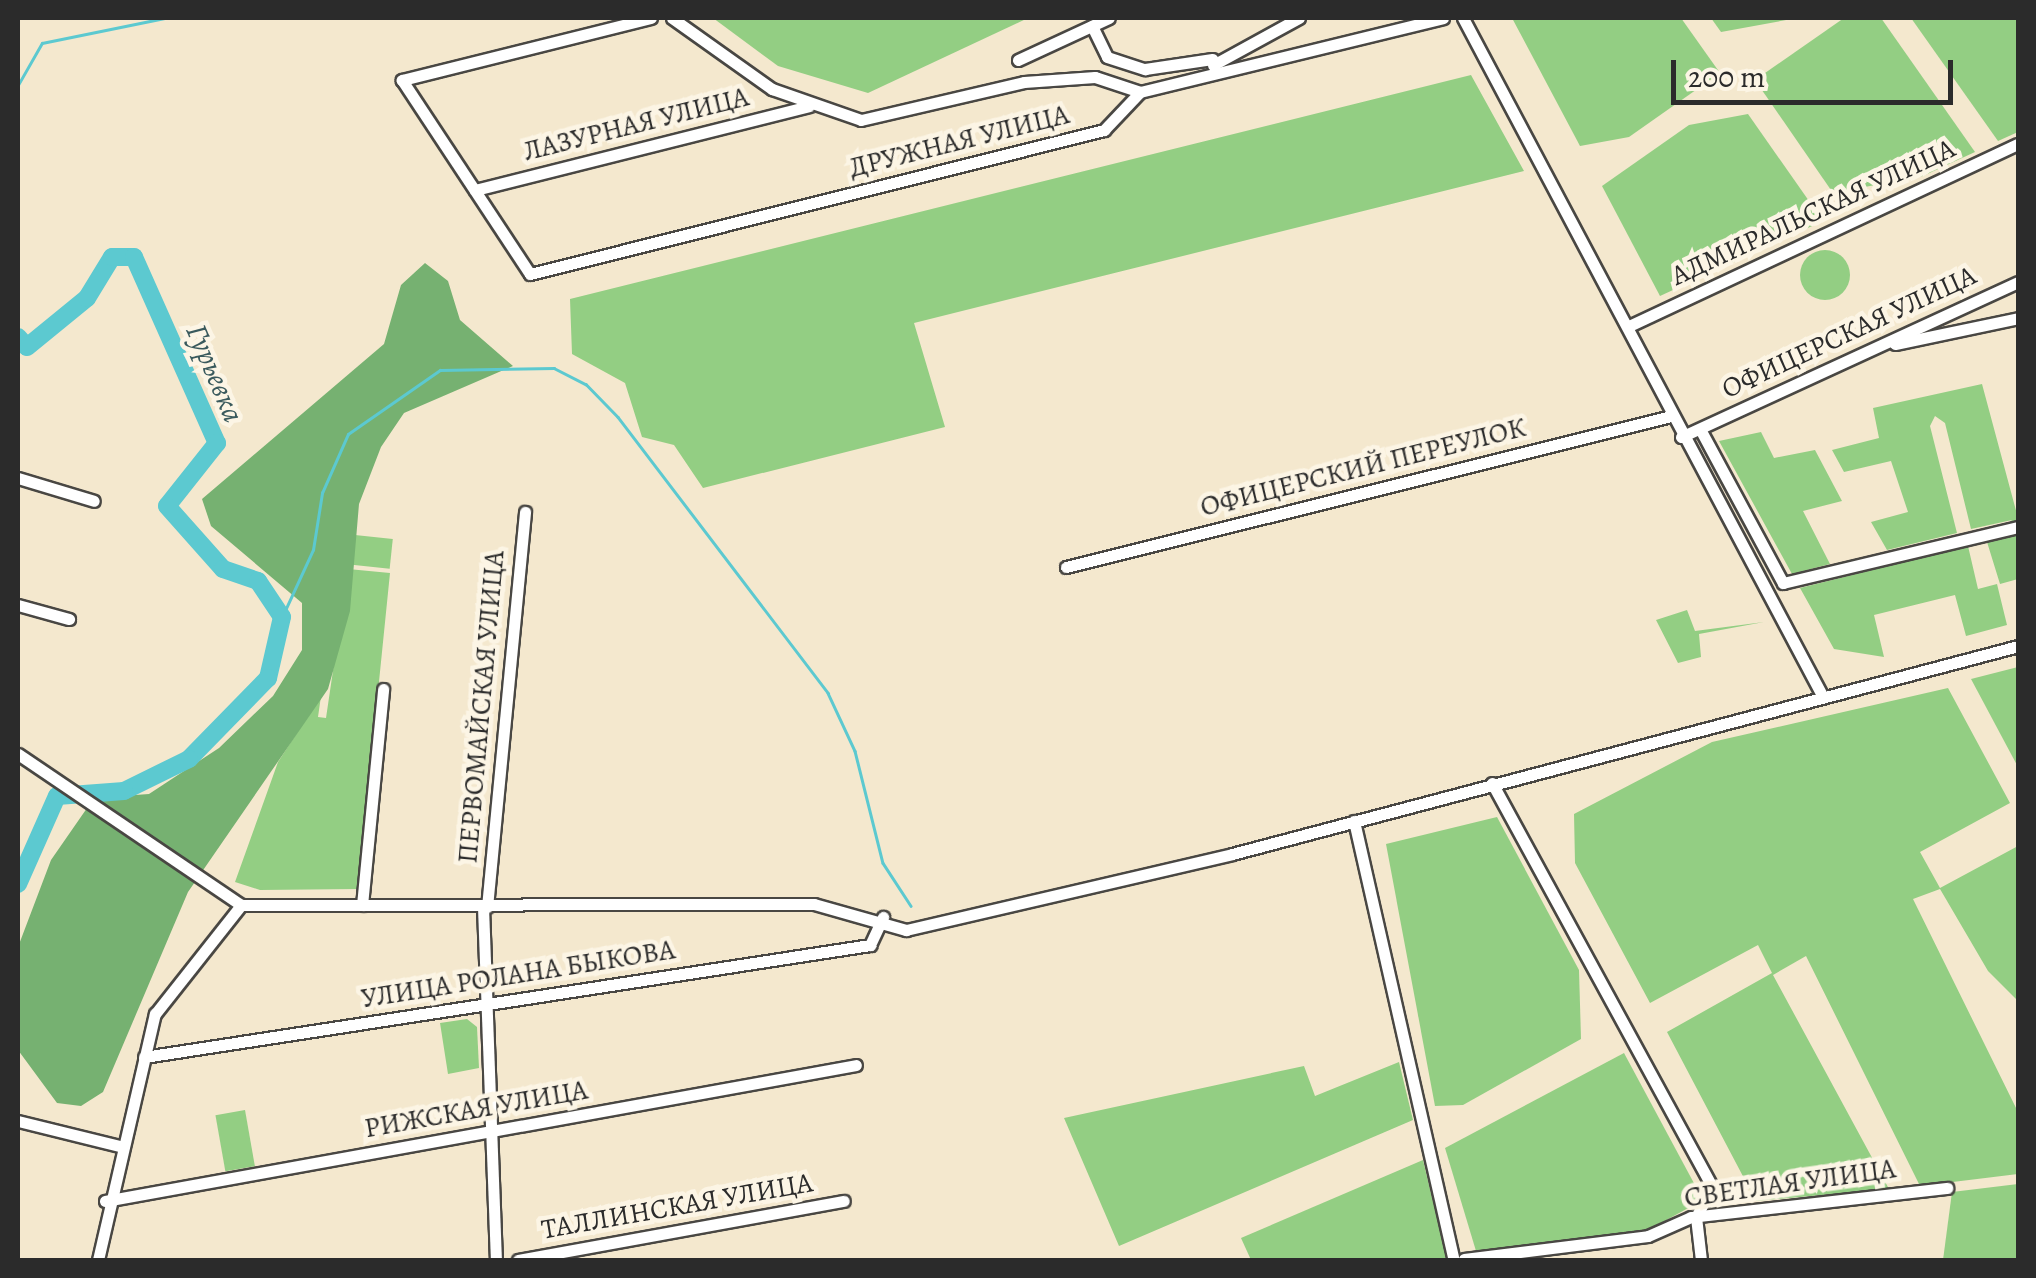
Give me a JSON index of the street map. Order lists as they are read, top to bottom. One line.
{"streets":{"street":["ЛАЗУРНАЯ УЛИЦА","ДРУЖНАЯ УЛИЦА","АДМИРАЛЬСКАЯ УЛИЦА","ОФИЦЕРСКАЯ УЛИЦА","ОФИЦЕРСКИЙ ПЕРЕУЛОК","ПЕРВОМАЙСКАЯ УЛИЦА","УЛИЦА РОЛАНА БЫКОВА","РИЖСКАЯ УЛИЦА","СВЕТЛАЯ УЛИЦА","ТАЛЛИНСКАЯ УЛИЦА"]},"crossings":[["ПЕРВОМАЙСКАЯ УЛИЦА","УЛИЦА РОЛАНА БЫКОВА"],["ПЕРВОМАЙСКАЯ УЛИЦА","РИЖСКАЯ УЛИЦА"]],"water":["Гурьевка"],"scale_bar":"200 m"}
